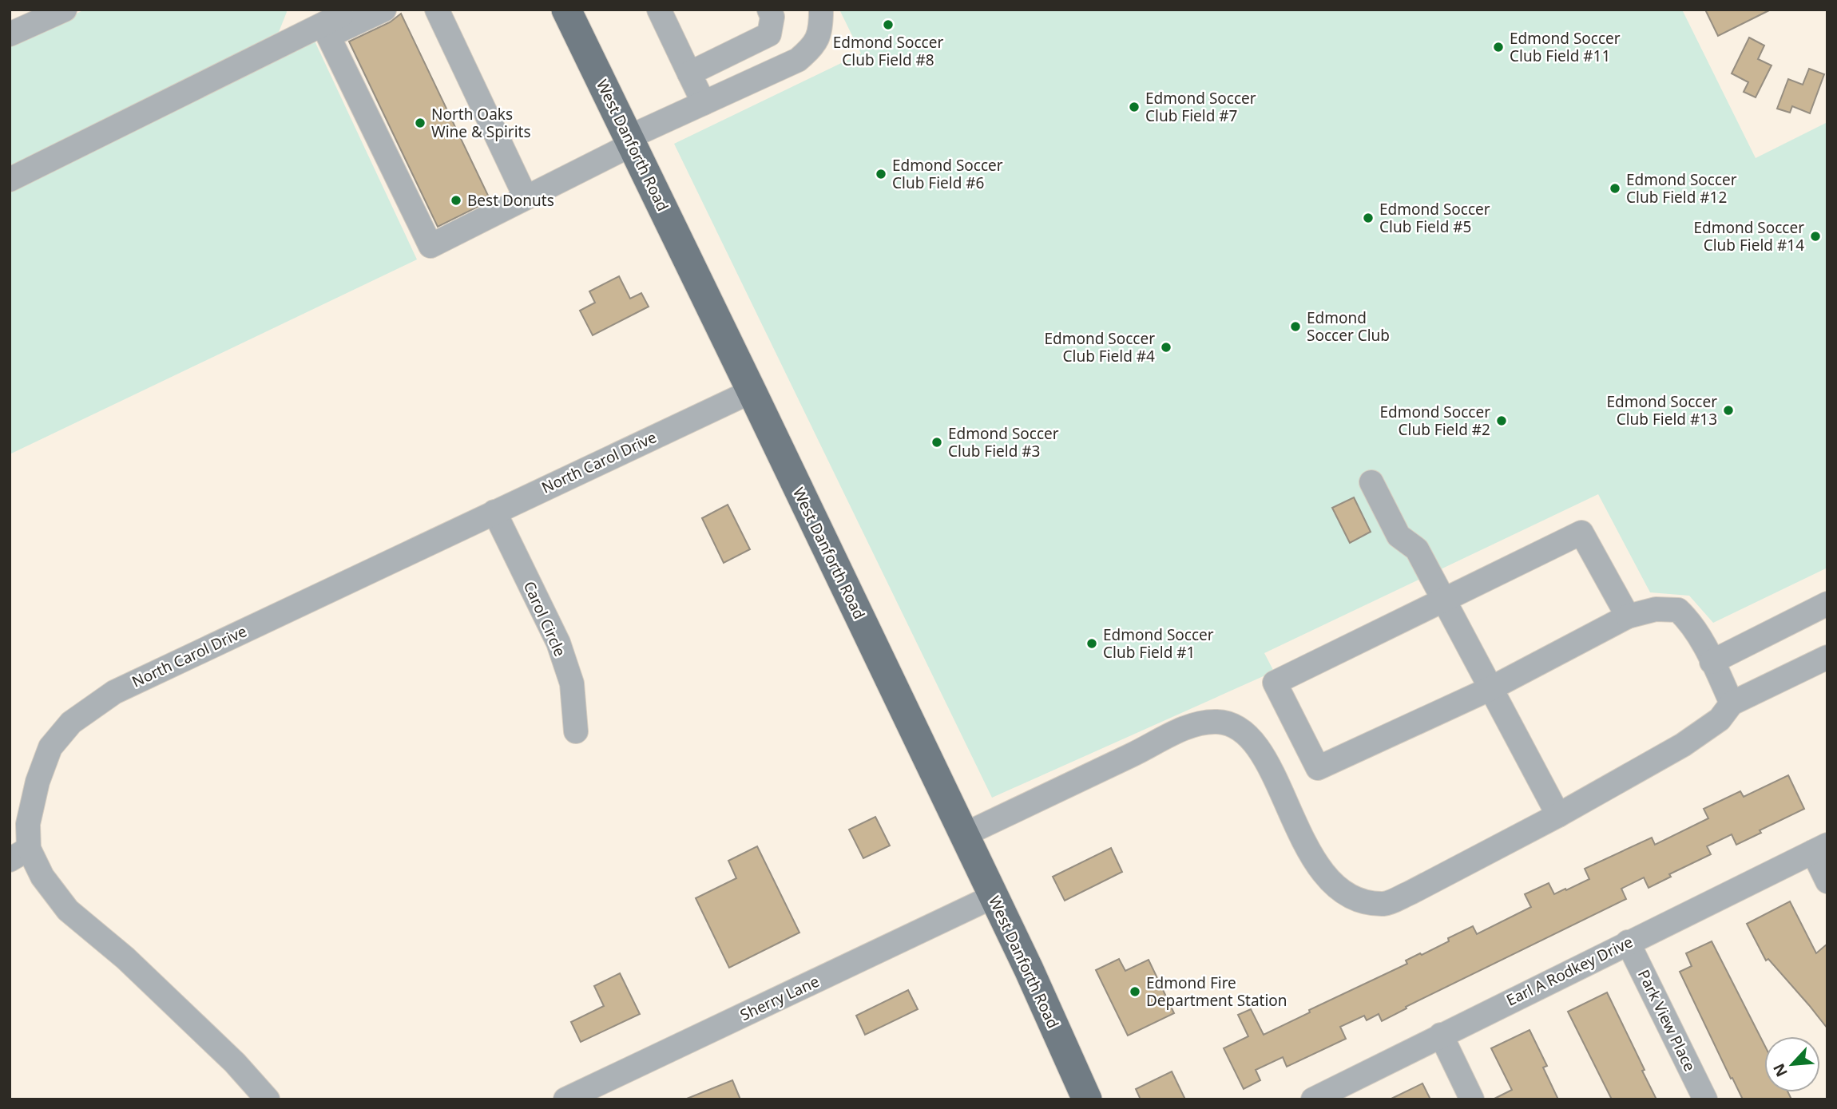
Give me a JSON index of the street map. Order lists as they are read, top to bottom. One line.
{"streets":{"main road":["West Danforth Road"],"street":["North Carol Drive","Carol Circle","Earl A Rodkey Drive","Sherry Lane","Park View Place"]},"crossings":[["West Danforth Road","North Carol Drive"],["West Danforth Road","Sherry Lane"],["North Carol Drive","Carol Circle"],["Earl A Rodkey Drive","Park View Place"]],"places":["Edmond Soccer Club Field #8","Edmond Soccer Club Field #11","Edmond Soccer Club Field #7","North Oaks Wine & Spirits","Edmond Soccer Club Field #6","Edmond Soccer Club Field #12","Best Donuts","Edmond Soccer Club Field #5","Edmond Soccer Club Field #14","Edmond Soccer Club","Edmond Soccer Club Field #4","Edmond Soccer Club Field #13","Edmond Soccer Club Field #2","Edmond Soccer Club Field #3","Edmond Soccer Club Field #1","Edmond Fire Department Station"],"north":"bottom left"}
